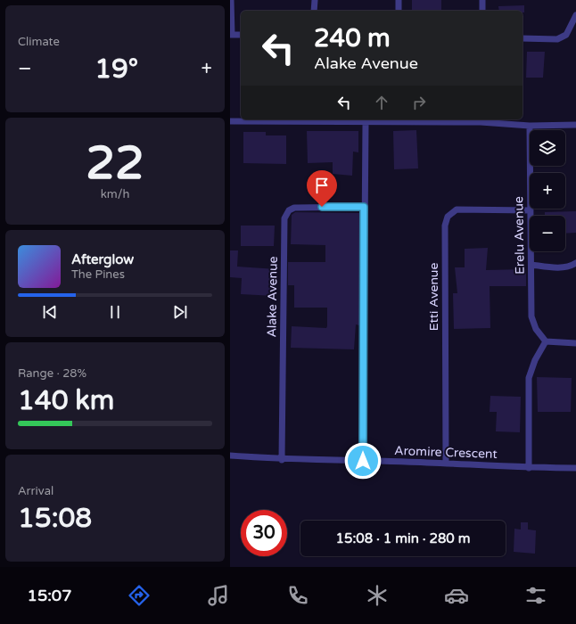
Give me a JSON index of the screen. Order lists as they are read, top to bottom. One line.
{"streets":{"street":["Erelu Avenue","Alake Avenue","Etti Avenue","Aromire Crescent"]},"crossings":[["Erelu Avenue","Etti Avenue"],["Alake Avenue","Aromire Crescent"],["Etti Avenue","Aromire Crescent"]],"page":{"tile":["Climate",["22","km/h"],["Range · 28%","140 km"],["Arrival","15:08"]],"turn":["240 m","Alake Avenue"],"heat":["−","19°","+"],"map_buttons":["+","−"],"song":["Afterglow","The Pines"],"limit":"30","trip":"15:08 · 1 min · 280 m","tabs":"15:07"}}
